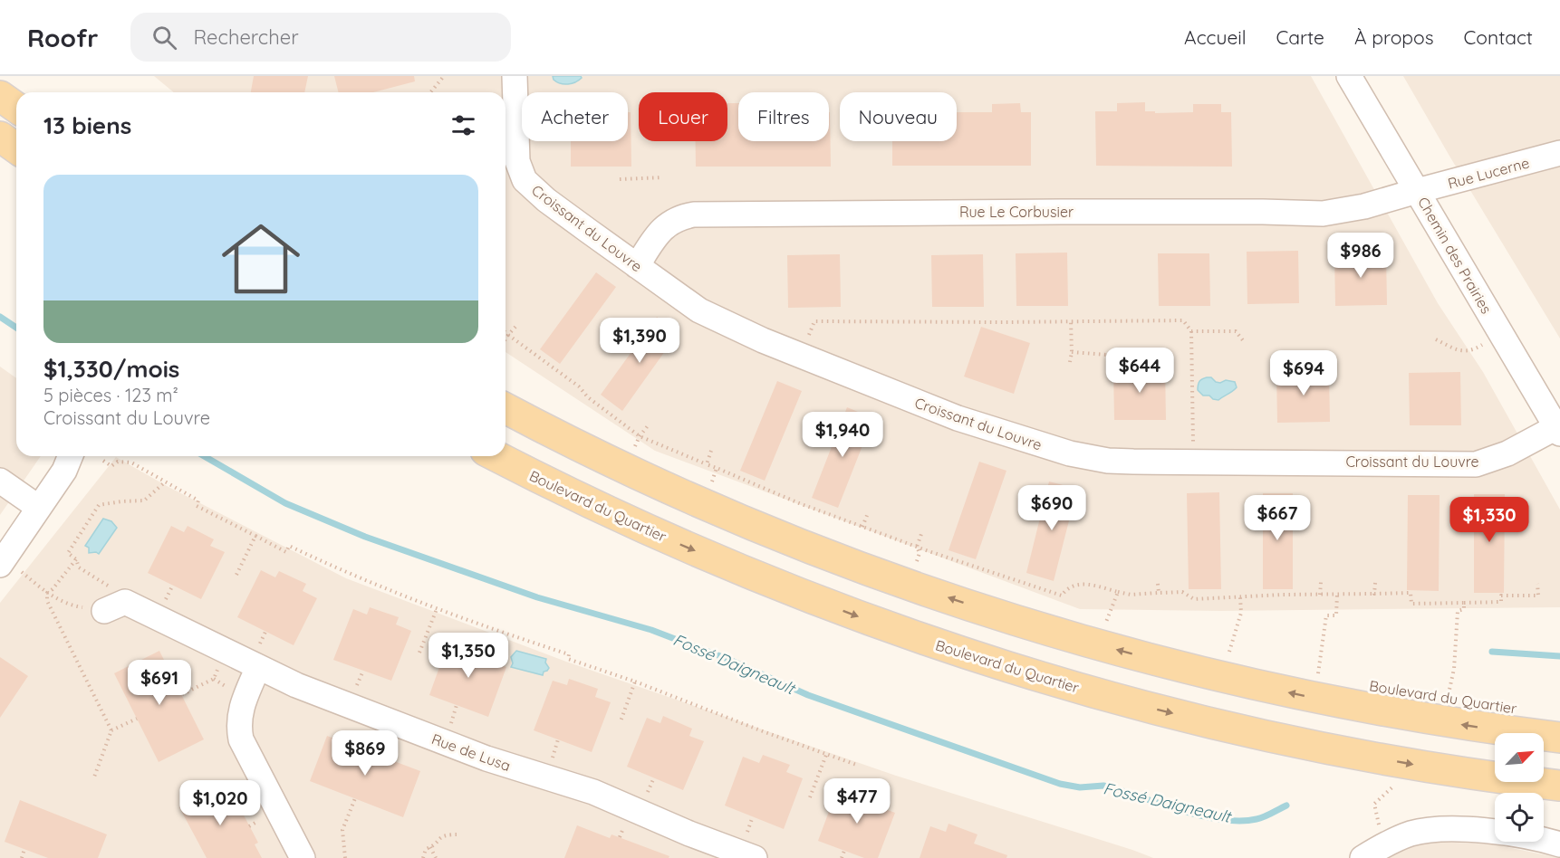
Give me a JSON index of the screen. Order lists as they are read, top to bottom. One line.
{"streets":{"main road":["Boulevard du Quartier"],"street":["Rue Lucerne","Rue Le Corbusier","Croissant du Louvre","Chemin des Prairies","Rue de Lusa"]},"crossings":[["Rue Lucerne","Rue Le Corbusier"],["Rue Lucerne","Chemin des Prairies"],["Rue Le Corbusier","Croissant du Louvre"],["Rue Le Corbusier","Chemin des Prairies"],["Croissant du Louvre","Chemin des Prairies"]],"water":["Fossé Daigneault"],"north":"top right","page":{"header":"Roofr","search":"Rechercher","nav":["Accueil","Carte","À propos","Contact"],"chip":["Acheter","Louer","Filtres","Nouveau"],"heading":"13 biens","list":[{"name":"$1,330/mois","note":"5 pièces · 123 m² · Croissant du Louvre"}],"price":["$986","$1,390","$644","$694","$1,940","$690","$667","$1,330","$1,350","$691","$869","$477","$1,020"]}}
